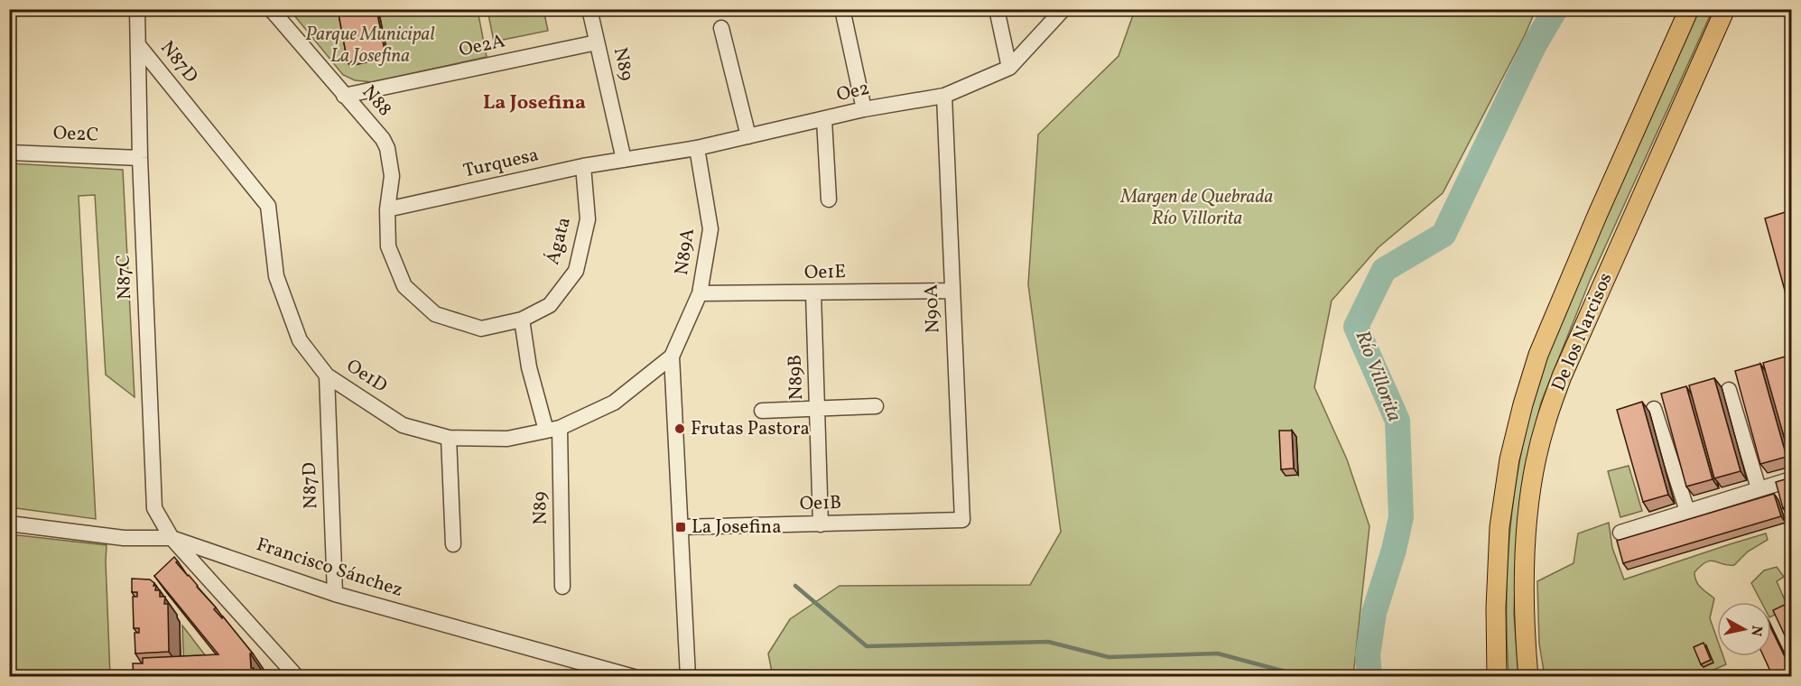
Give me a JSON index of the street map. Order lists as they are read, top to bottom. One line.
{"streets":{"main road":["De los Narcisos"],"street":["Oe2A","N87D","N89","Oe2","N88","Oe2C","Turquesa","Ágata","N89A","Oe1E","N87C","N90A","Oe1D","N89B","Oe1B","Francisco Sánchez"]},"crossings":[["Oe2A","N89"],["Oe2A","N88"],["N87D","N87C"],["N87D","Oe1D"],["N87D","Francisco Sánchez"],["N89","Oe2"],["N89","Turquesa"],["N89","Ágata"],["N89","N89A"],["N89","Oe1D"],["Oe2","Turquesa"],["Oe2","N89A"],["Oe2","N90A"],["N88","Turquesa"],["N88","Ágata"],["Oe2C","N87C"],["Turquesa","Ágata"],["N89A","Oe1E"],["N89A","Oe1D"],["N89A","Oe1B"],["Oe1E","N90A"],["Oe1E","N89B"],["N87C","Francisco Sánchez"],["N90A","Oe1B"],["N89B","Oe1B"]],"districts":["La Josefina"],"water":["Río Villorita"],"parks":["Parque Municipal La Josefina","Margen de Quebrada Río Villorita"],"places":{"other":["Frutas Pastora"],"transit":["La Josefina"]},"north":"right"}
